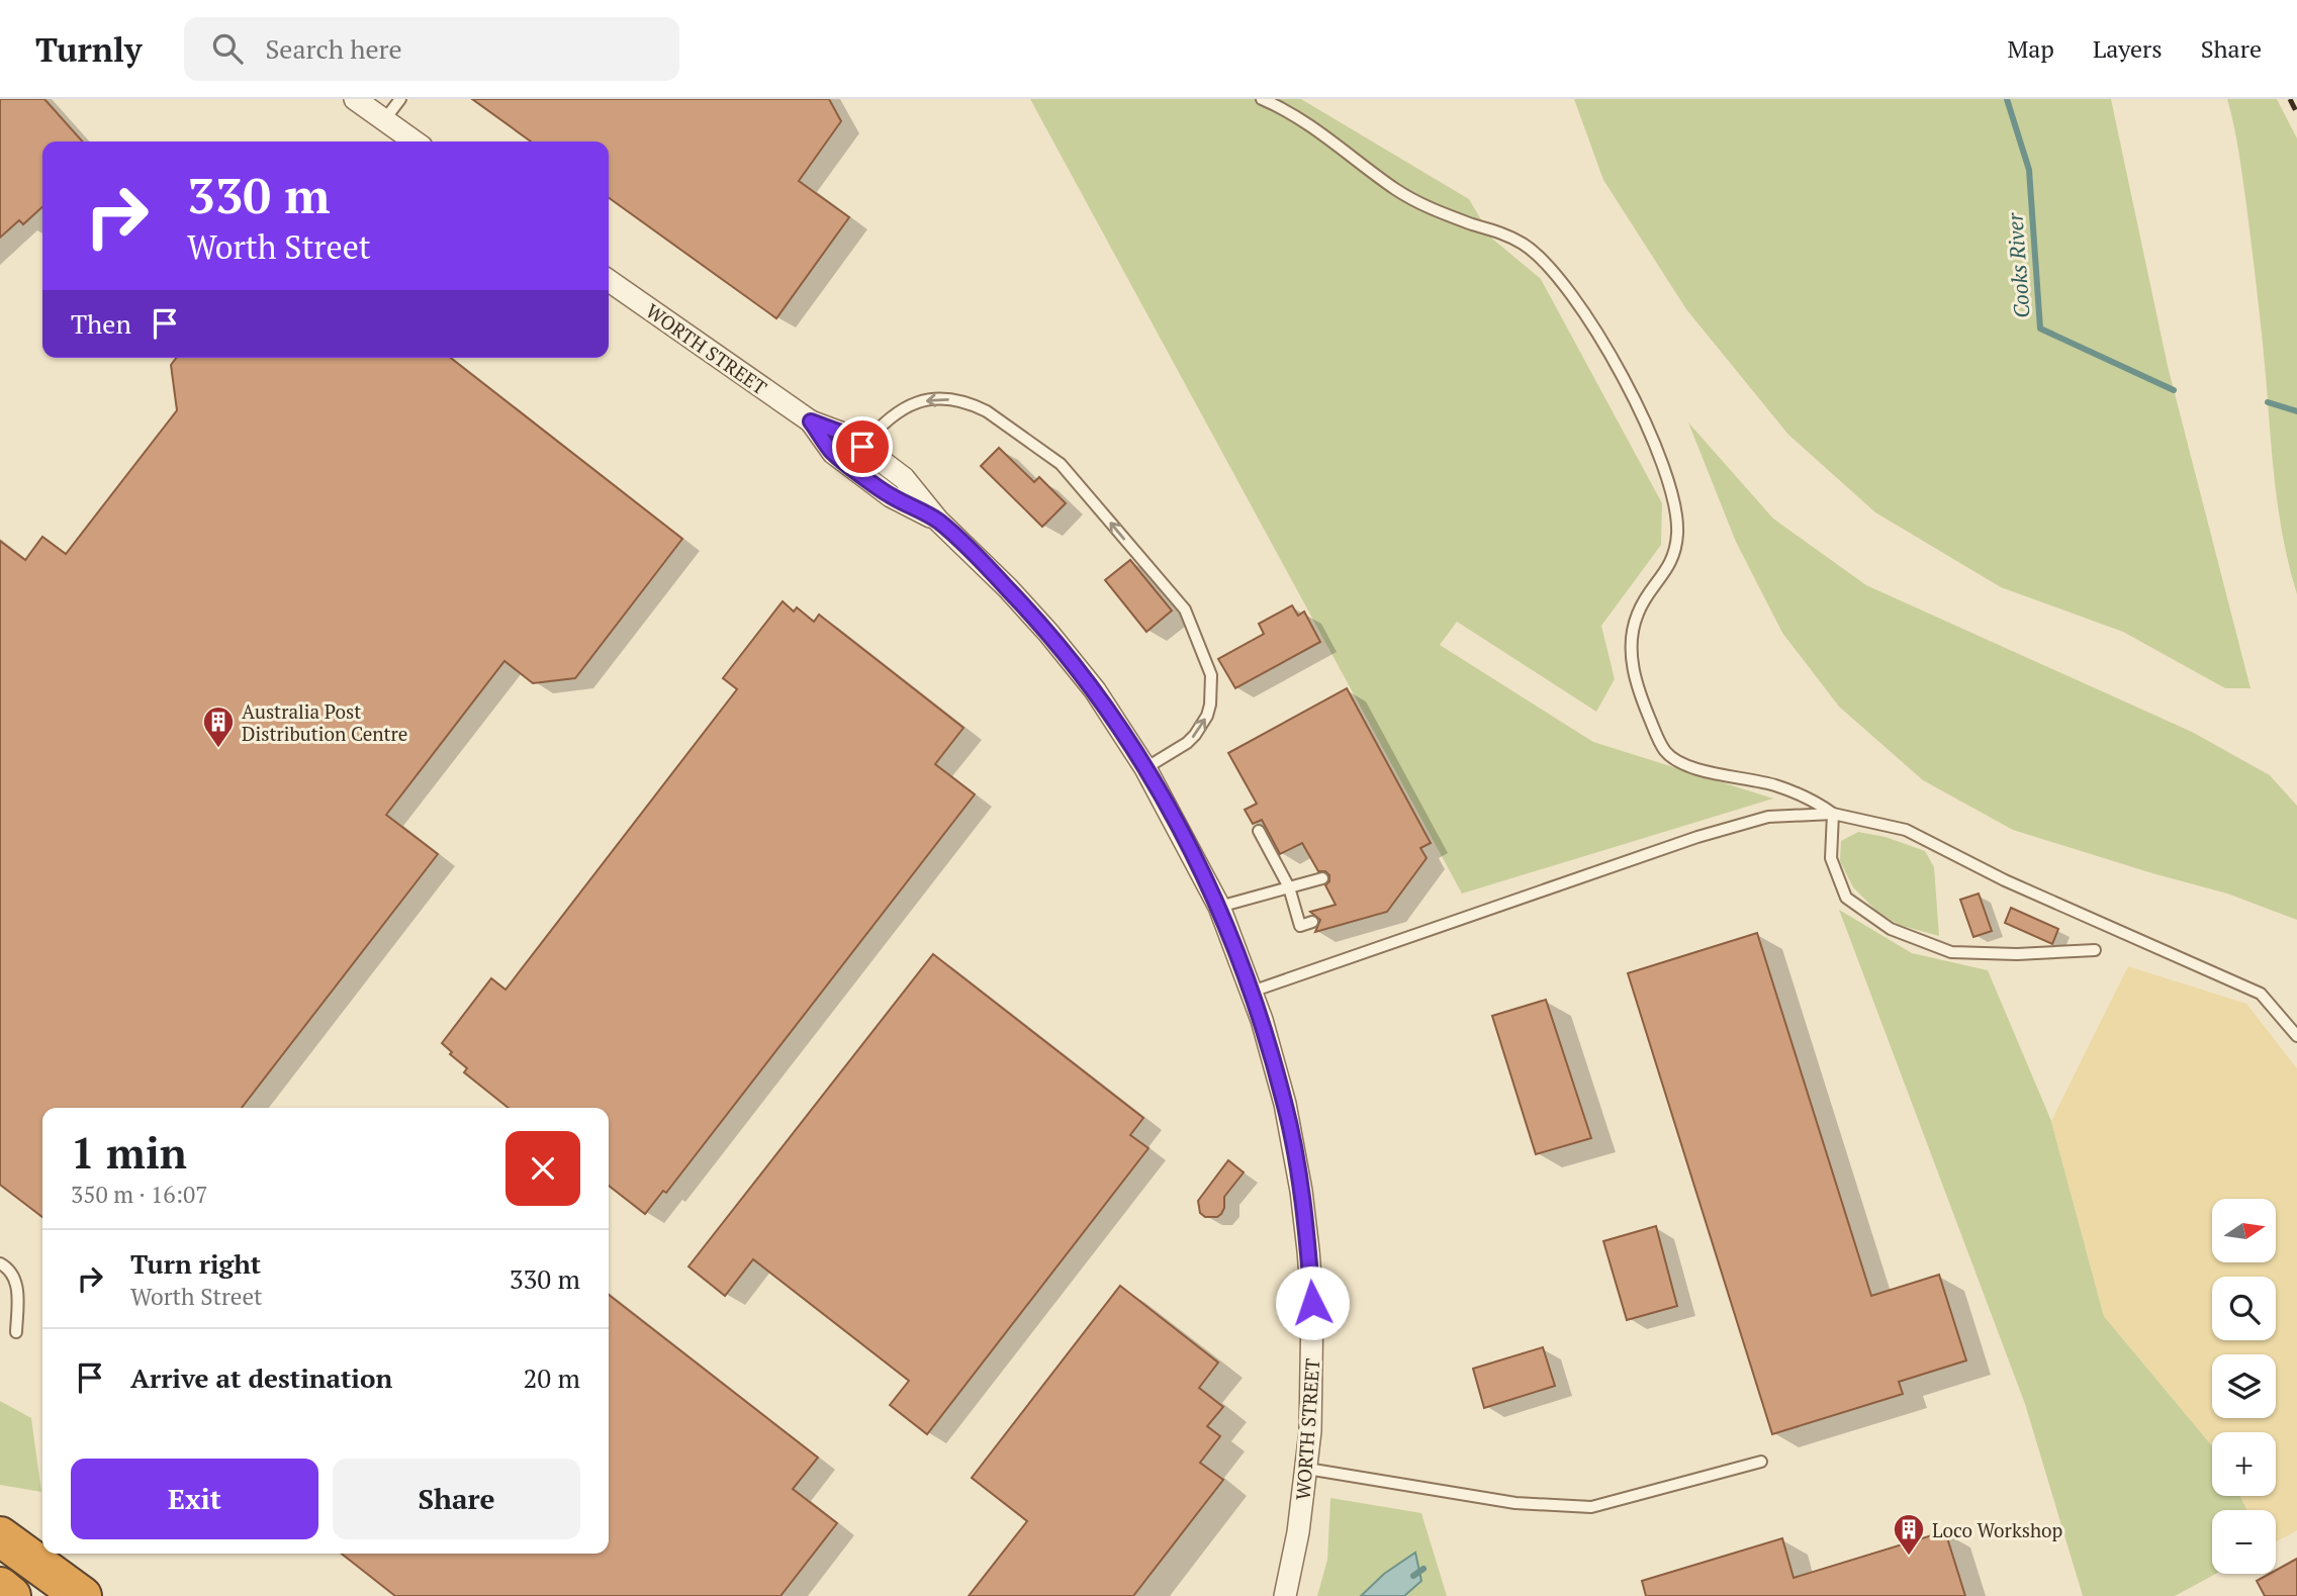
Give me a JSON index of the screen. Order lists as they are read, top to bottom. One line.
{"streets":{"street":["WORTH STREET"]},"water":["Cooks River"],"places":{"building":["Australia Post Distribution Centre","Loco Workshop"]},"north":"right","page":{"header":"Turnly","search":"Search here","nav":["Map","Layers","Share"],"turn":["330 m","Worth Street"],"then":"Then","heading":["1 min","350 m · 16:07"],"map_buttons":["+","−"],"list":[{"name":"Turn right","note":"Worth Street","value":"330 m"},{"name":"Arrive at destination","value":"20 m"}],"buttons":["Exit","Share"]}}
